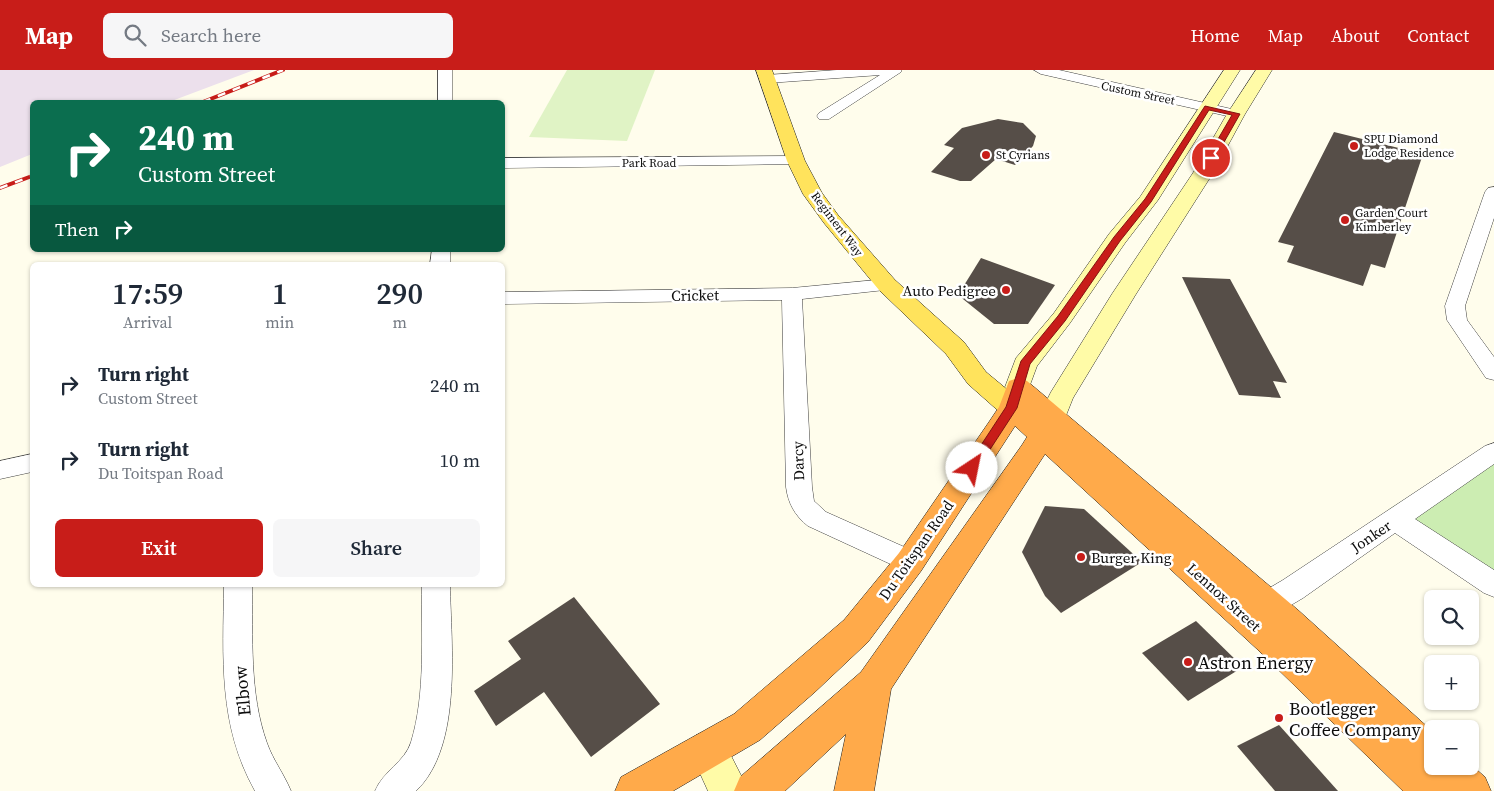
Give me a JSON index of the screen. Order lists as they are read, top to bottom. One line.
{"streets":{"highway":["Du Toitspan Road","Lennox Street"],"main road":["Regiment Way"],"street":["Custom Street","Park Road","Cricket","Darcy","Jonker","Elbow"]},"crossings":[["Custom Street","Du Toitspan Road"],["Park Road","Regiment Way"],["Regiment Way","Cricket"],["Regiment Way","Du Toitspan Road"],["Regiment Way","Lennox Street"],["Cricket","Darcy"],["Darcy","Du Toitspan Road"],["Jonker","Lennox Street"],["Du Toitspan Road","Lennox Street"]],"places":["SPU Diamond Lodge Residence","St Cyrians","Garden Court Kimberley","Auto Pedigree","Burger King","Astron Energy","Bootlegger Coffee Company"],"page":{"header":"Map","search":"Search here","nav":["Home","Map","About","Contact"],"turn":["240 m","Custom Street"],"then":"Then","eta":["17:59","Arrival","1","min","290","m"],"list":[{"name":"Turn right","note":"Custom Street","value":"240 m"},{"name":"Turn right","note":"Du Toitspan Road","value":"10 m"}],"buttons":["Exit","Share"],"map_buttons":["+","−"]}}
